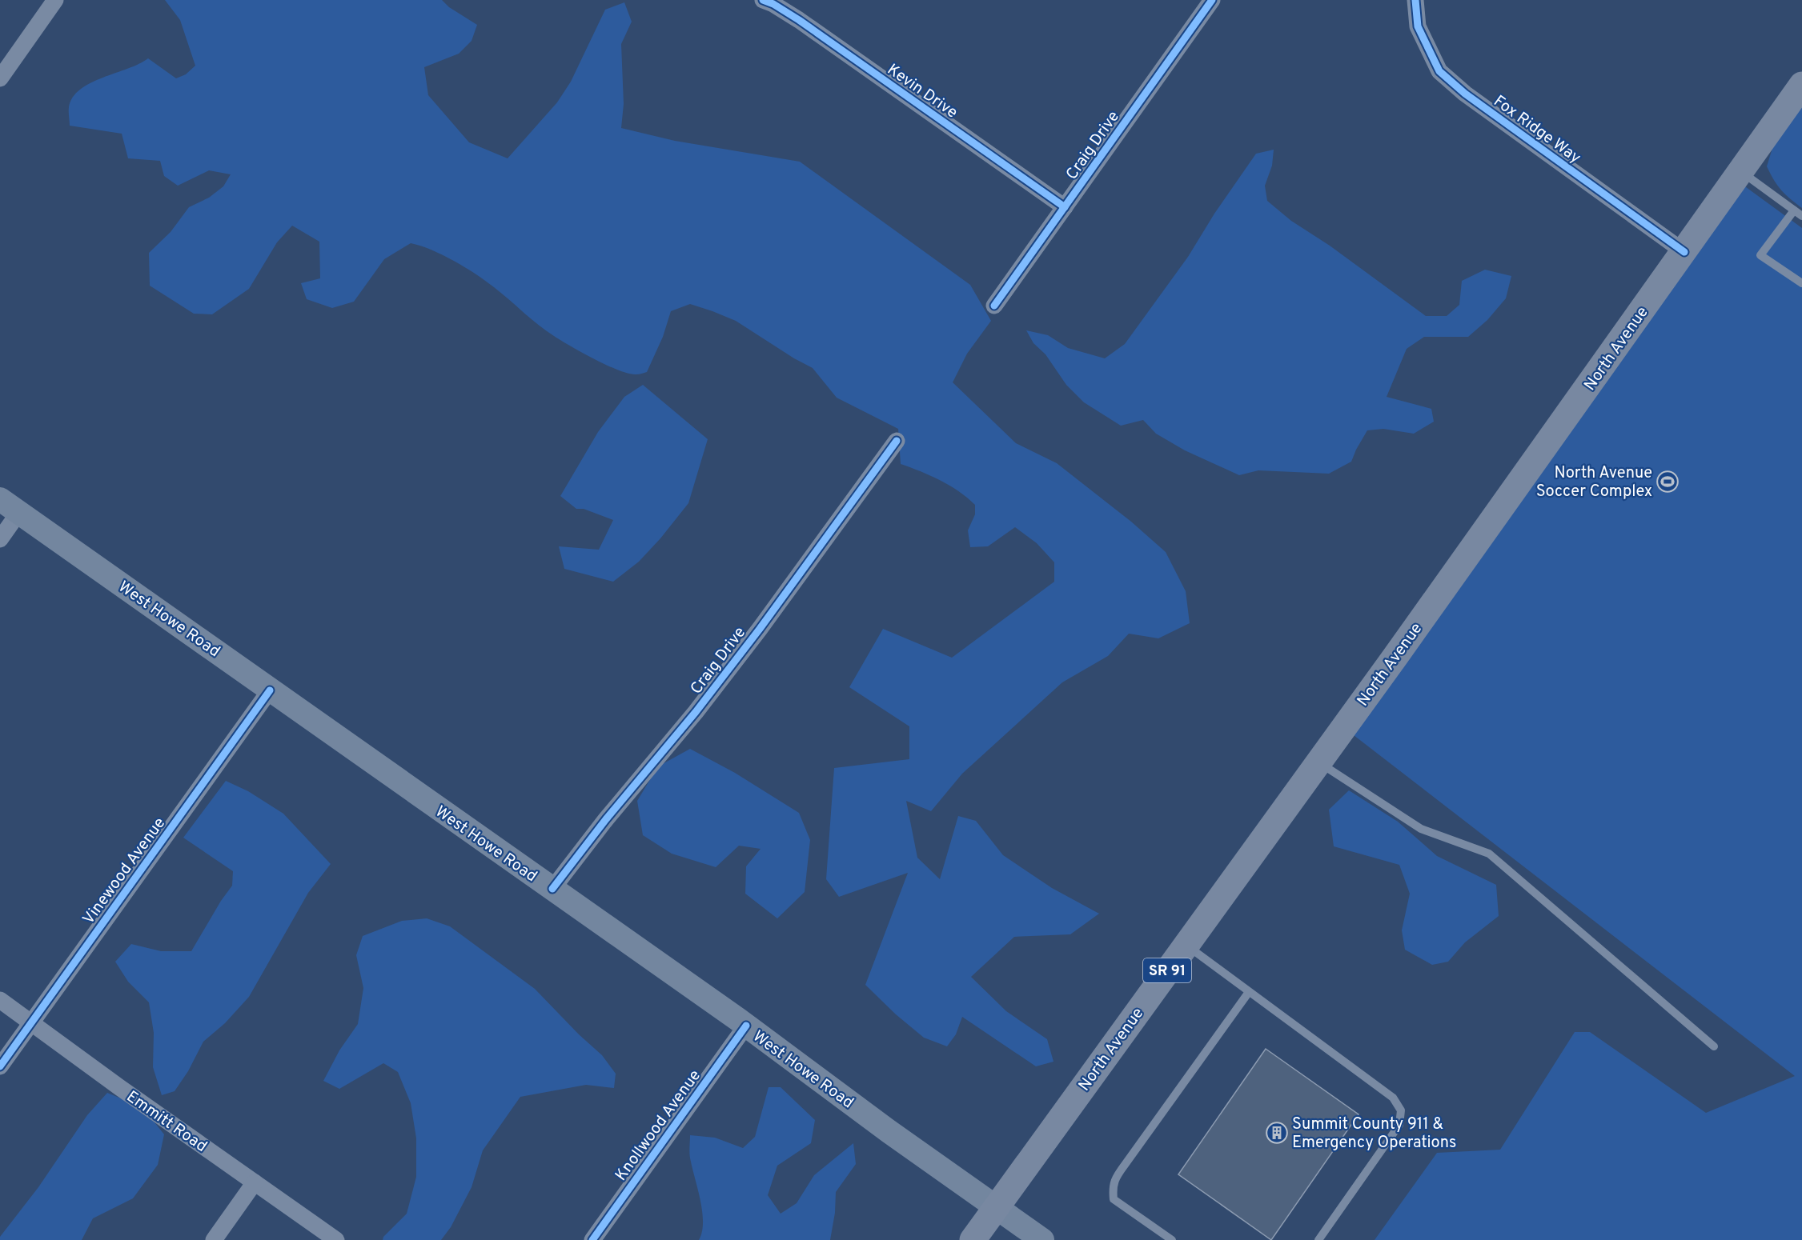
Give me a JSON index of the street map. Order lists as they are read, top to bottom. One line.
{"streets":{"main road":["North Avenue","West Howe Road","SR 91"],"street":["Kevin Drive","Fox Ridge Way","Craig Drive","Vinewood Avenue","Emmitt Road","Knollwood Avenue"]},"crossings":[["Kevin Drive","Craig Drive"],["Fox Ridge Way","North Avenue"],["Craig Drive","West Howe Road"],["North Avenue","West Howe Road"],["West Howe Road","Vinewood Avenue"],["West Howe Road","Knollwood Avenue"],["Vinewood Avenue","Emmitt Road"]],"places":{"sports":["North Avenue Soccer Complex"],"building":["Summit County 911 & Emergency Operations"]}}
